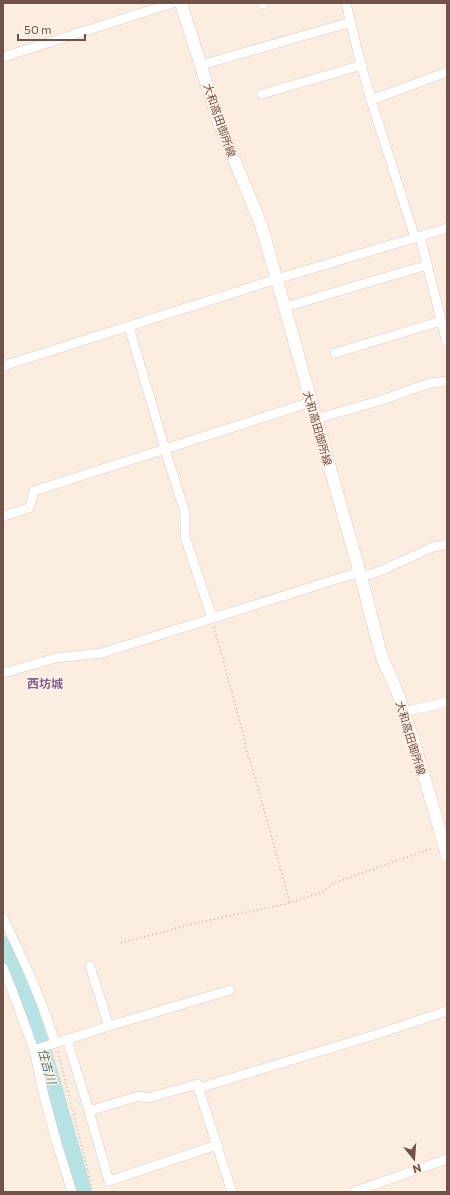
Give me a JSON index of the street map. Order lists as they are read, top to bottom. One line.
{"streets":{"main road":["大和高田御所線"]},"districts":["西坊城"],"water":["住吉川"],"scale_bar":"50 m","north":"bottom"}
